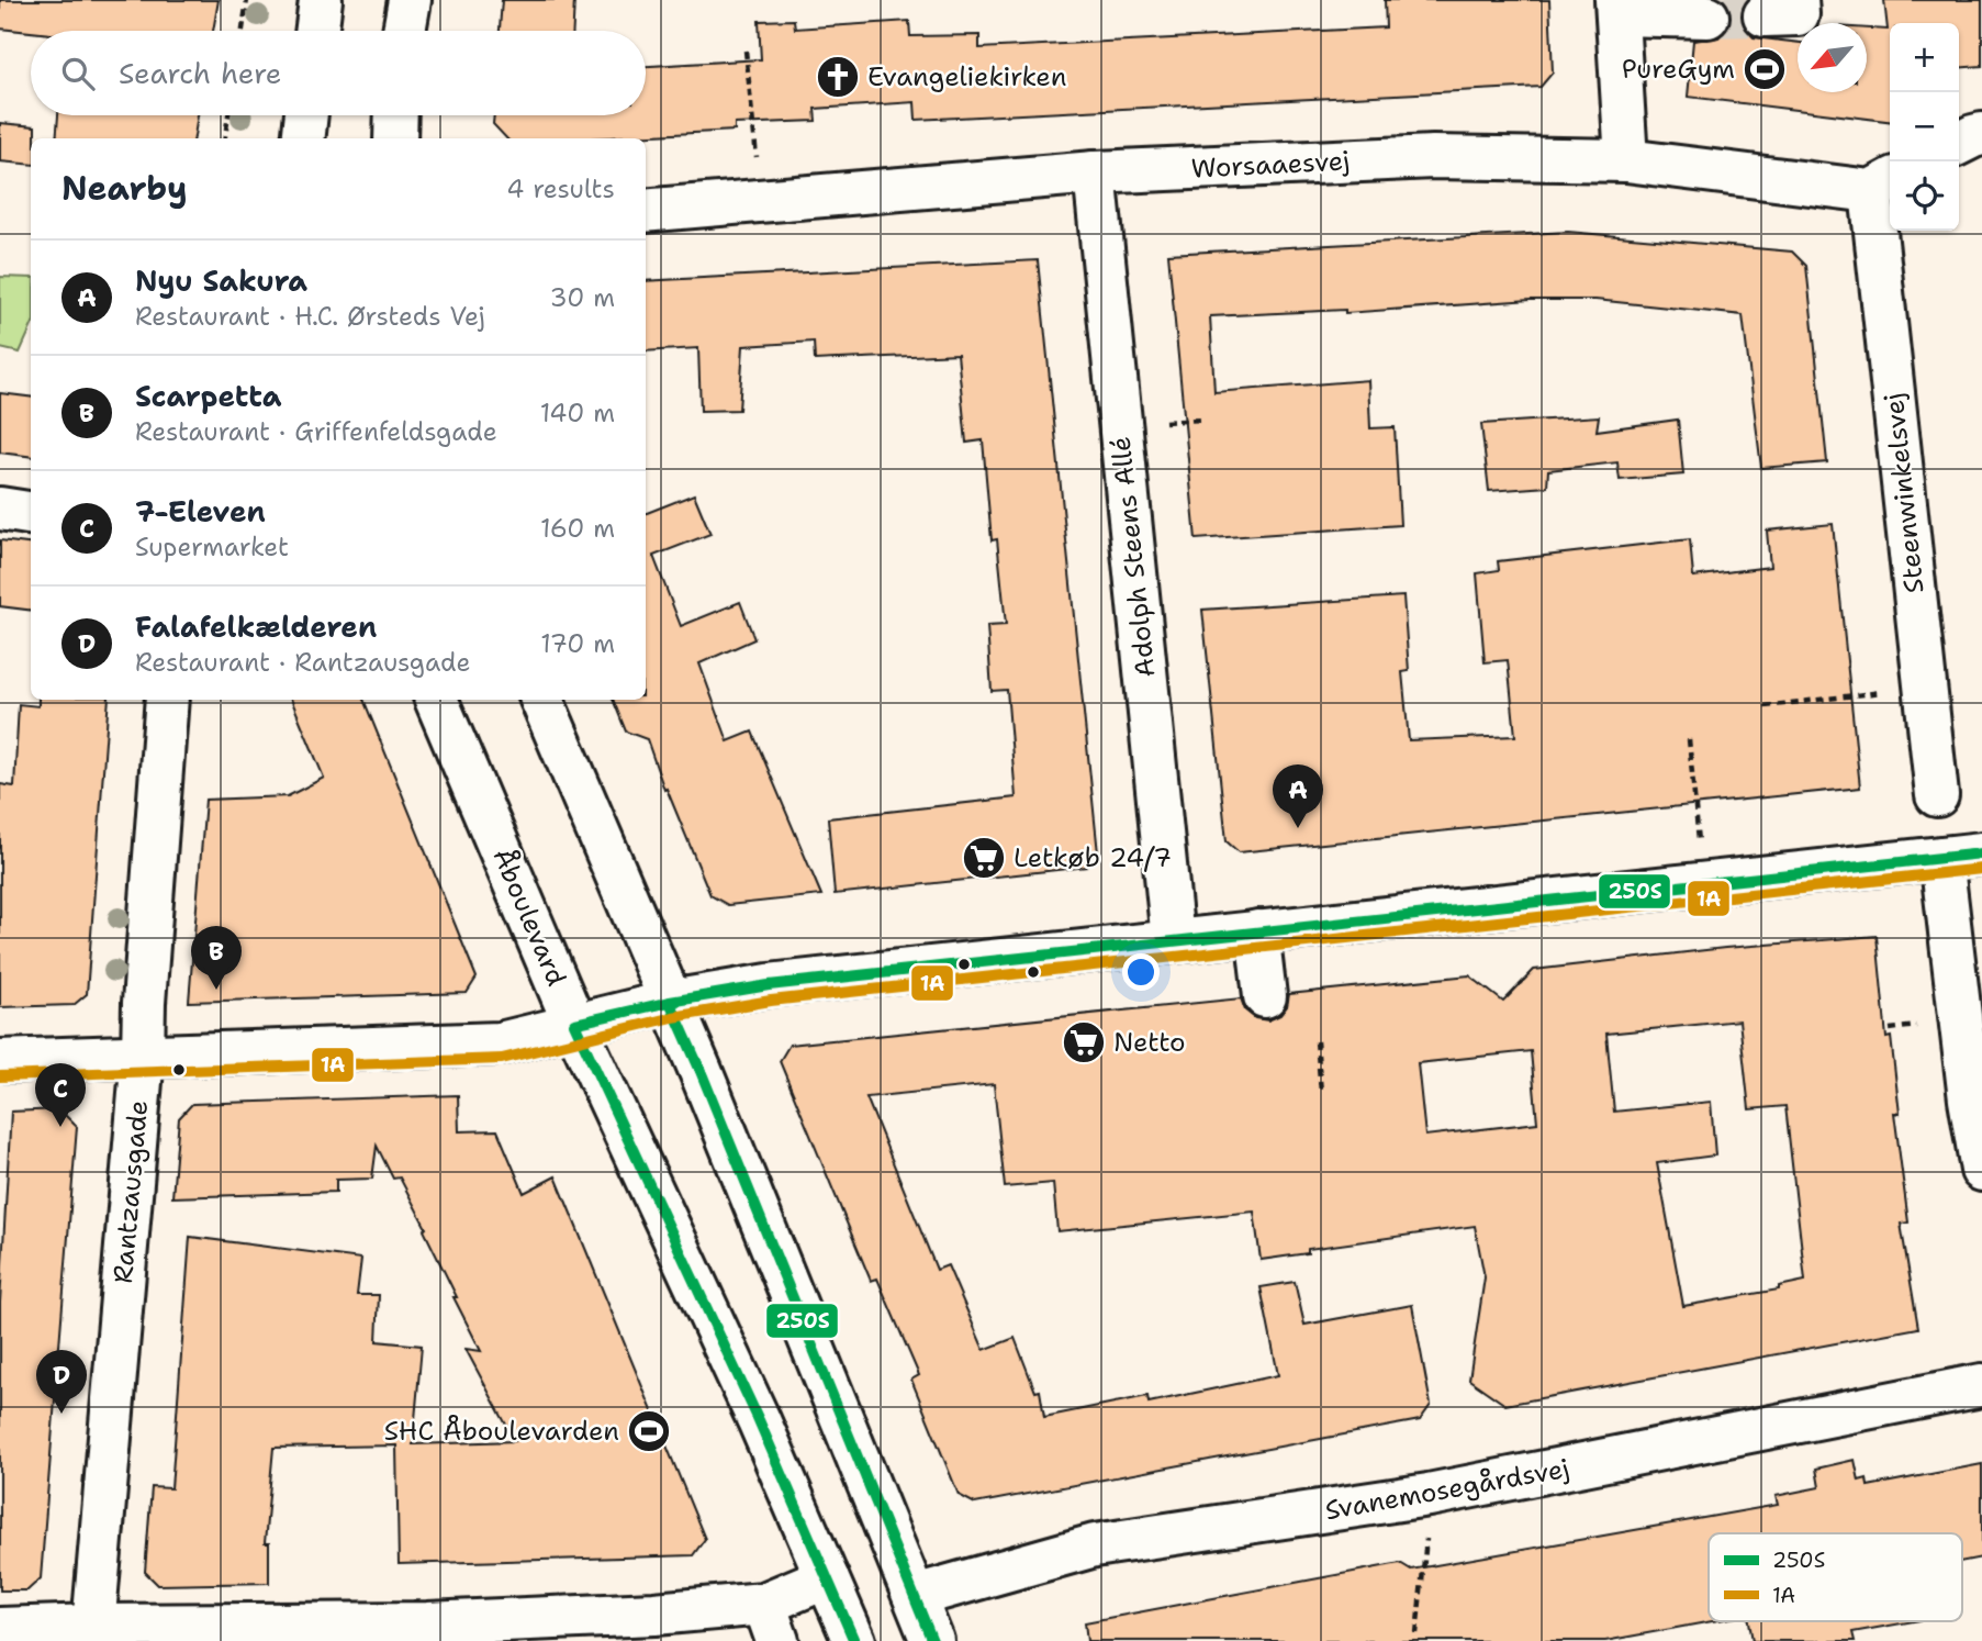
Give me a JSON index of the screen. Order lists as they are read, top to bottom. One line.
{"streets":{"street":["Worsaaesvej","Steenwinkelsvej","Adolph Steens Allé","Åboulevard","Rantzausgade","Svanemosegårdsvej"]},"crossings":[["Worsaaesvej","Steenwinkelsvej"],["Worsaaesvej","Adolph Steens Allé"]],"places":{"sports":["PureGym","SHC Åboulevarden"],"church":["Evangeliekirken"],"supermarket":["Letkøb 24/7","Netto"]},"lines":["transit line 250S","transit line 1A"],"legend":["250S","1A"],"north":"bottom left","page":{"map_buttons":["+","−"],"search":"Search here","heading":["Nearby","4 results"],"list":[{"mark":"A","name":"Nyu Sakura","note":"Restaurant · H.C. Ørsteds Vej","value":"30 m"},{"mark":"B","name":"Scarpetta","note":"Restaurant · Griffenfeldsgade","value":"140 m"},{"mark":"C","name":"7-Eleven","note":"Supermarket","value":"160 m"},{"mark":"D","name":"Falafelkælderen","note":"Restaurant · Rantzausgade","value":"170 m"}],"pins":["A","B","C","D"]}}
